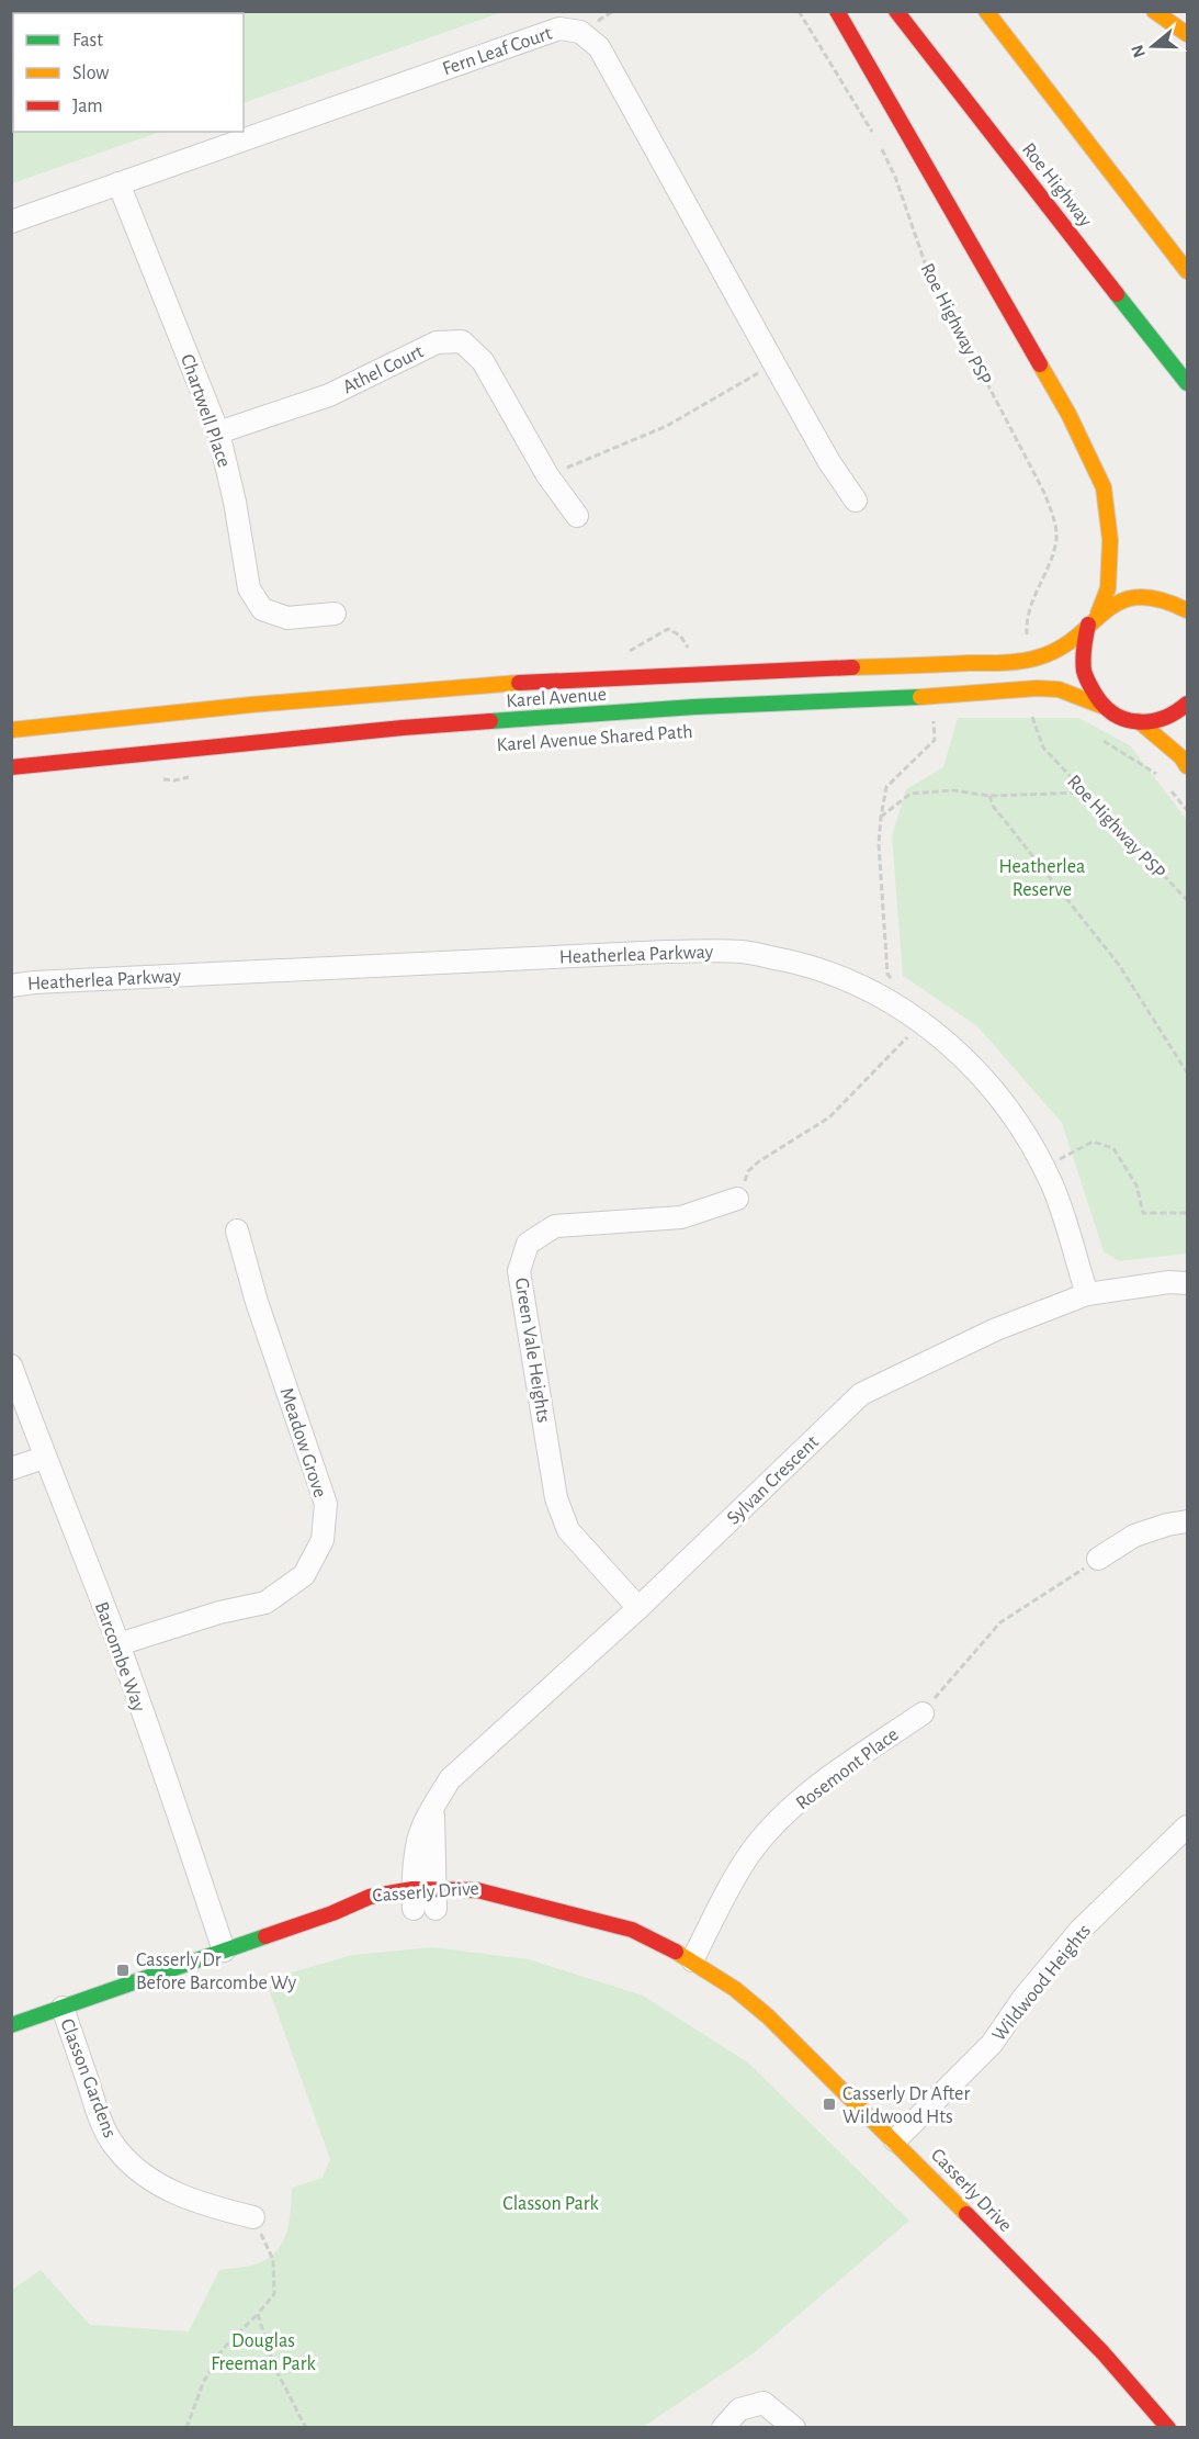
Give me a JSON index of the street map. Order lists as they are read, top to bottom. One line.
{"streets":{"main road":["Roe Highway","Karel Avenue","Casserly Drive"],"street":["Fern Leaf Court","Athel Court","Chartwell Place","Heatherlea Parkway","Green Vale Heights","Meadow Grove","Sylvan Crescent","Barcombe Way","Rosemont Place","Wildwood Heights","Classon Gardens"],"path":["Roe Highway PSP"]},"crossings":[["Fern Leaf Court","Chartwell Place"],["Athel Court","Chartwell Place"],["Heatherlea Parkway","Sylvan Crescent"],["Green Vale Heights","Sylvan Crescent"],["Meadow Grove","Barcombe Way"],["Sylvan Crescent","Casserly Drive"],["Barcombe Way","Casserly Drive"],["Rosemont Place","Casserly Drive"],["Casserly Drive","Wildwood Heights"],["Casserly Drive","Classon Gardens"]],"parks":["Heatherlea Reserve","Classon Park","Douglas Freeman Park"],"places":{"transit":["Casserly Dr Before Barcombe Wy","Casserly Dr After Wildwood Hts"]},"legend":["Fast","Slow","Jam"],"north":"left"}
